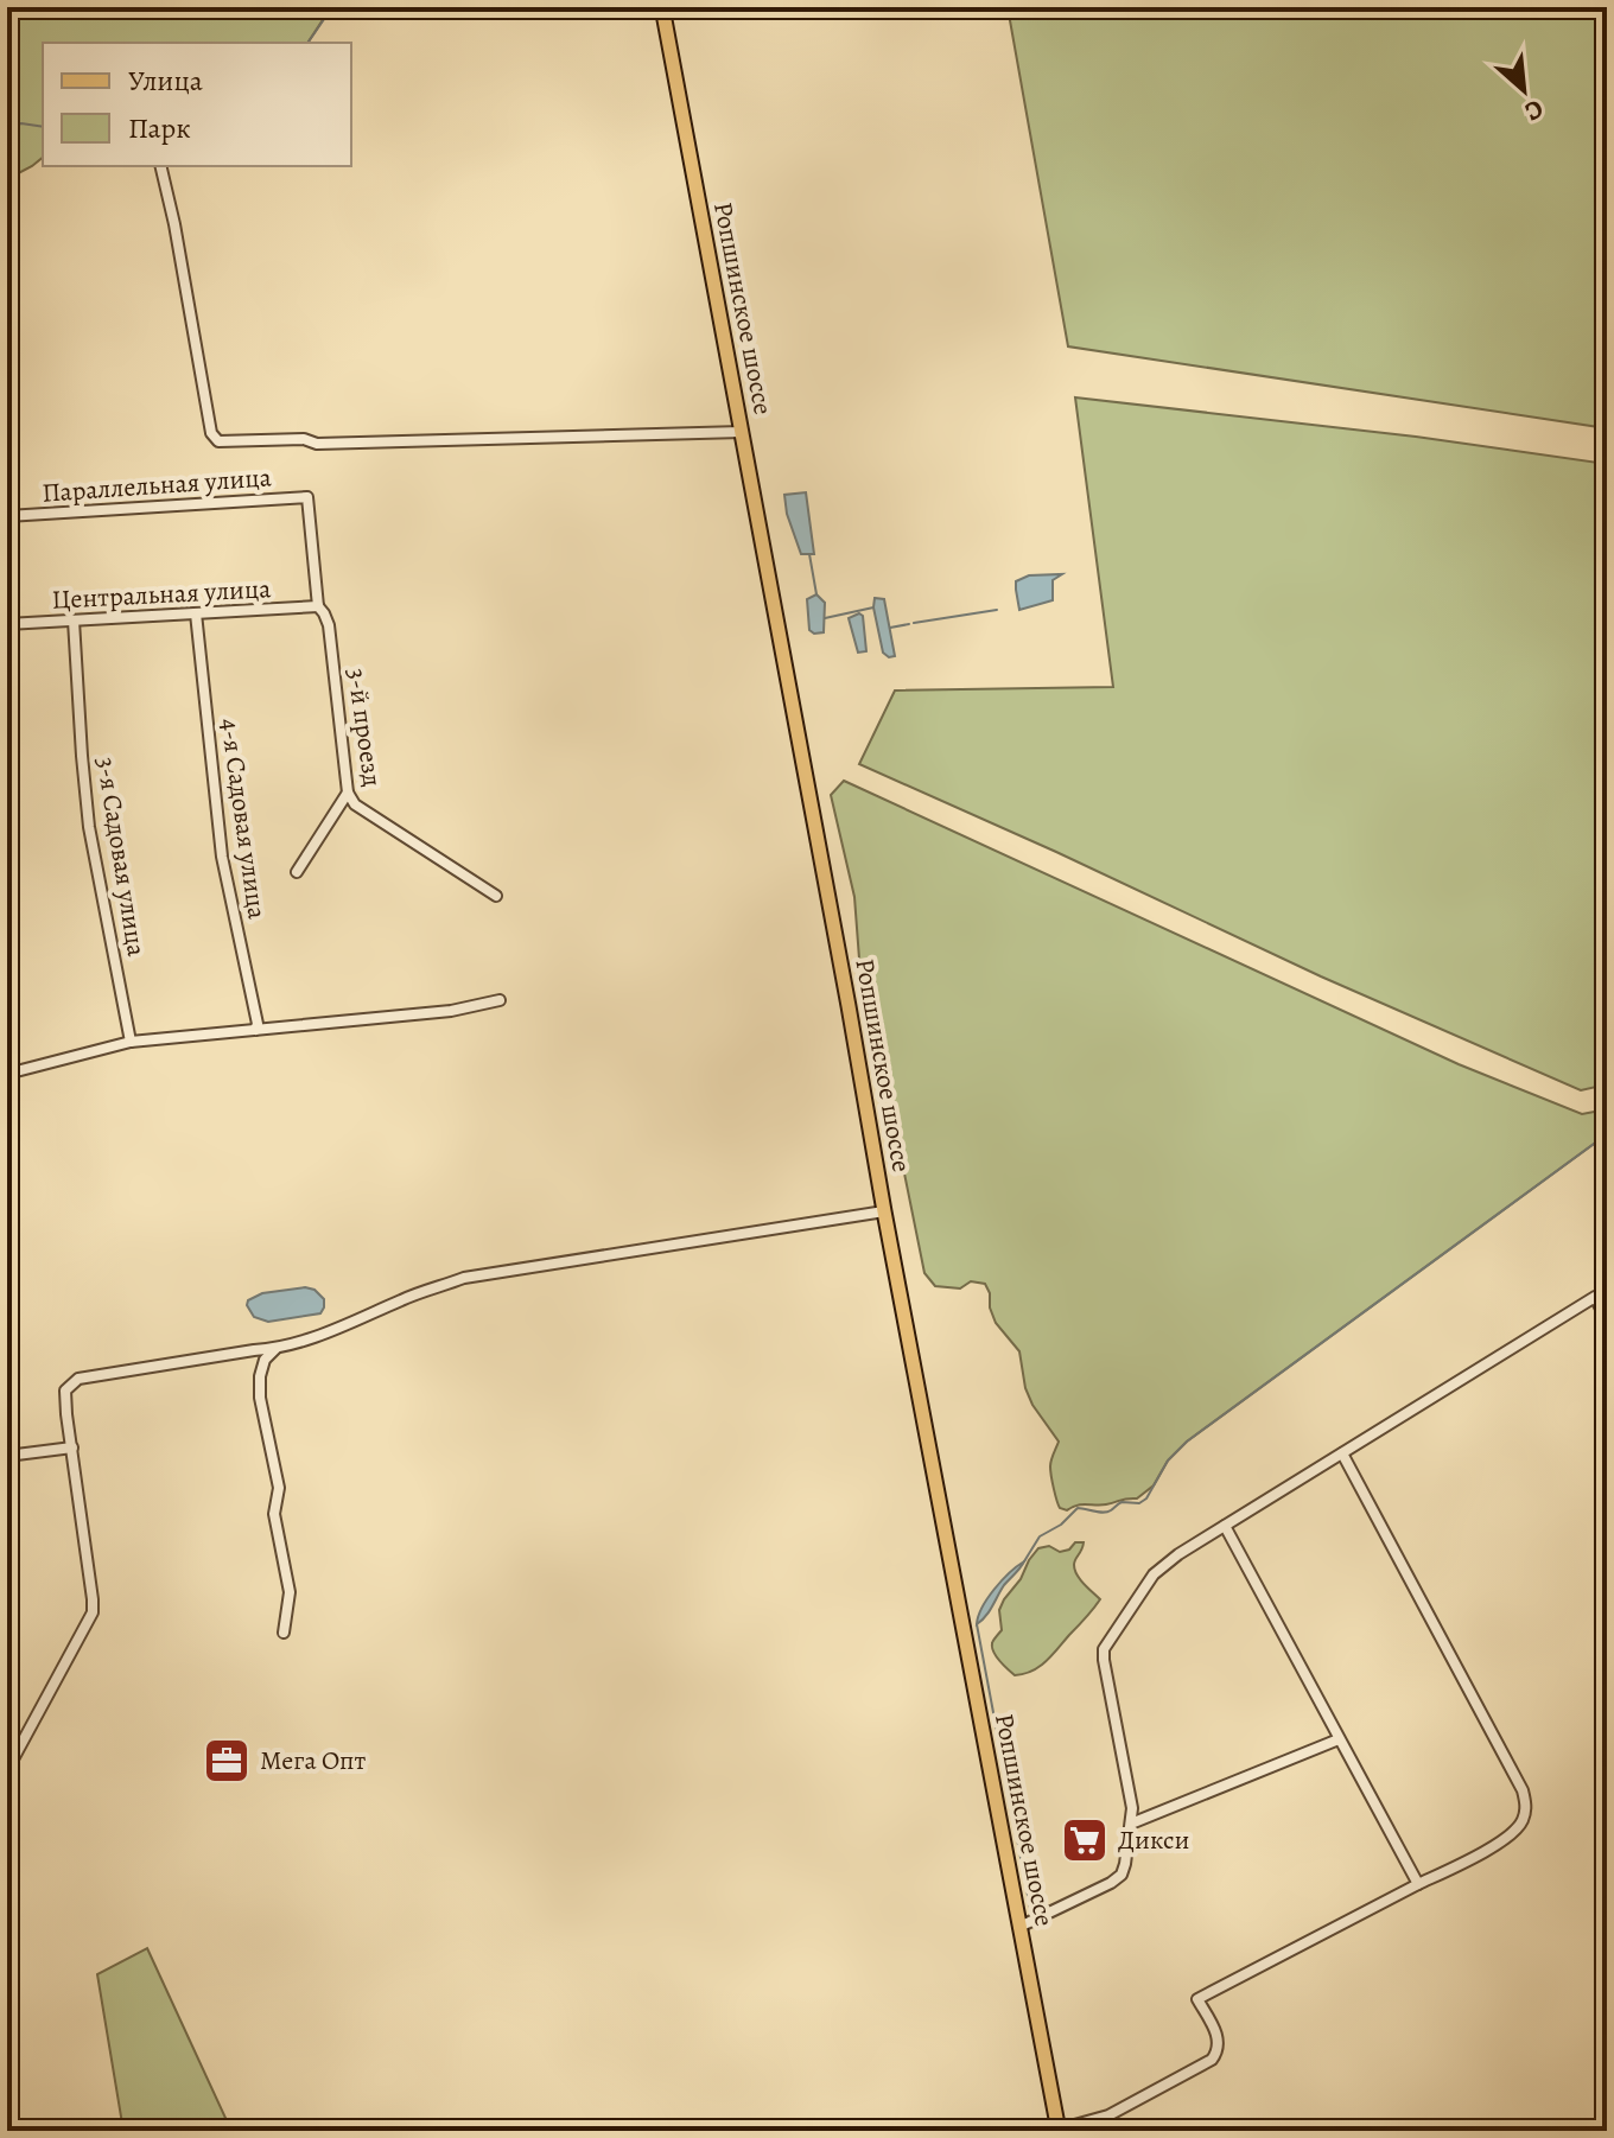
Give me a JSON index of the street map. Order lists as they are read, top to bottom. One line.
{"streets":{"main road":["Ропшинское шоссе"],"street":["Параллельная улица","Центральная улица","3-й проезд","4-я Садовая улица","3-я Садовая улица"]},"crossings":[["Параллельная улица","3-й проезд"],["Центральная улица","3-й проезд"],["Центральная улица","4-я Садовая улица"],["Центральная улица","3-я Садовая улица"]],"places":{"office":["Мега Опт"],"supermarket":["Дикси"]},"legend":["Улица","Парк"],"north":"bottom right"}
